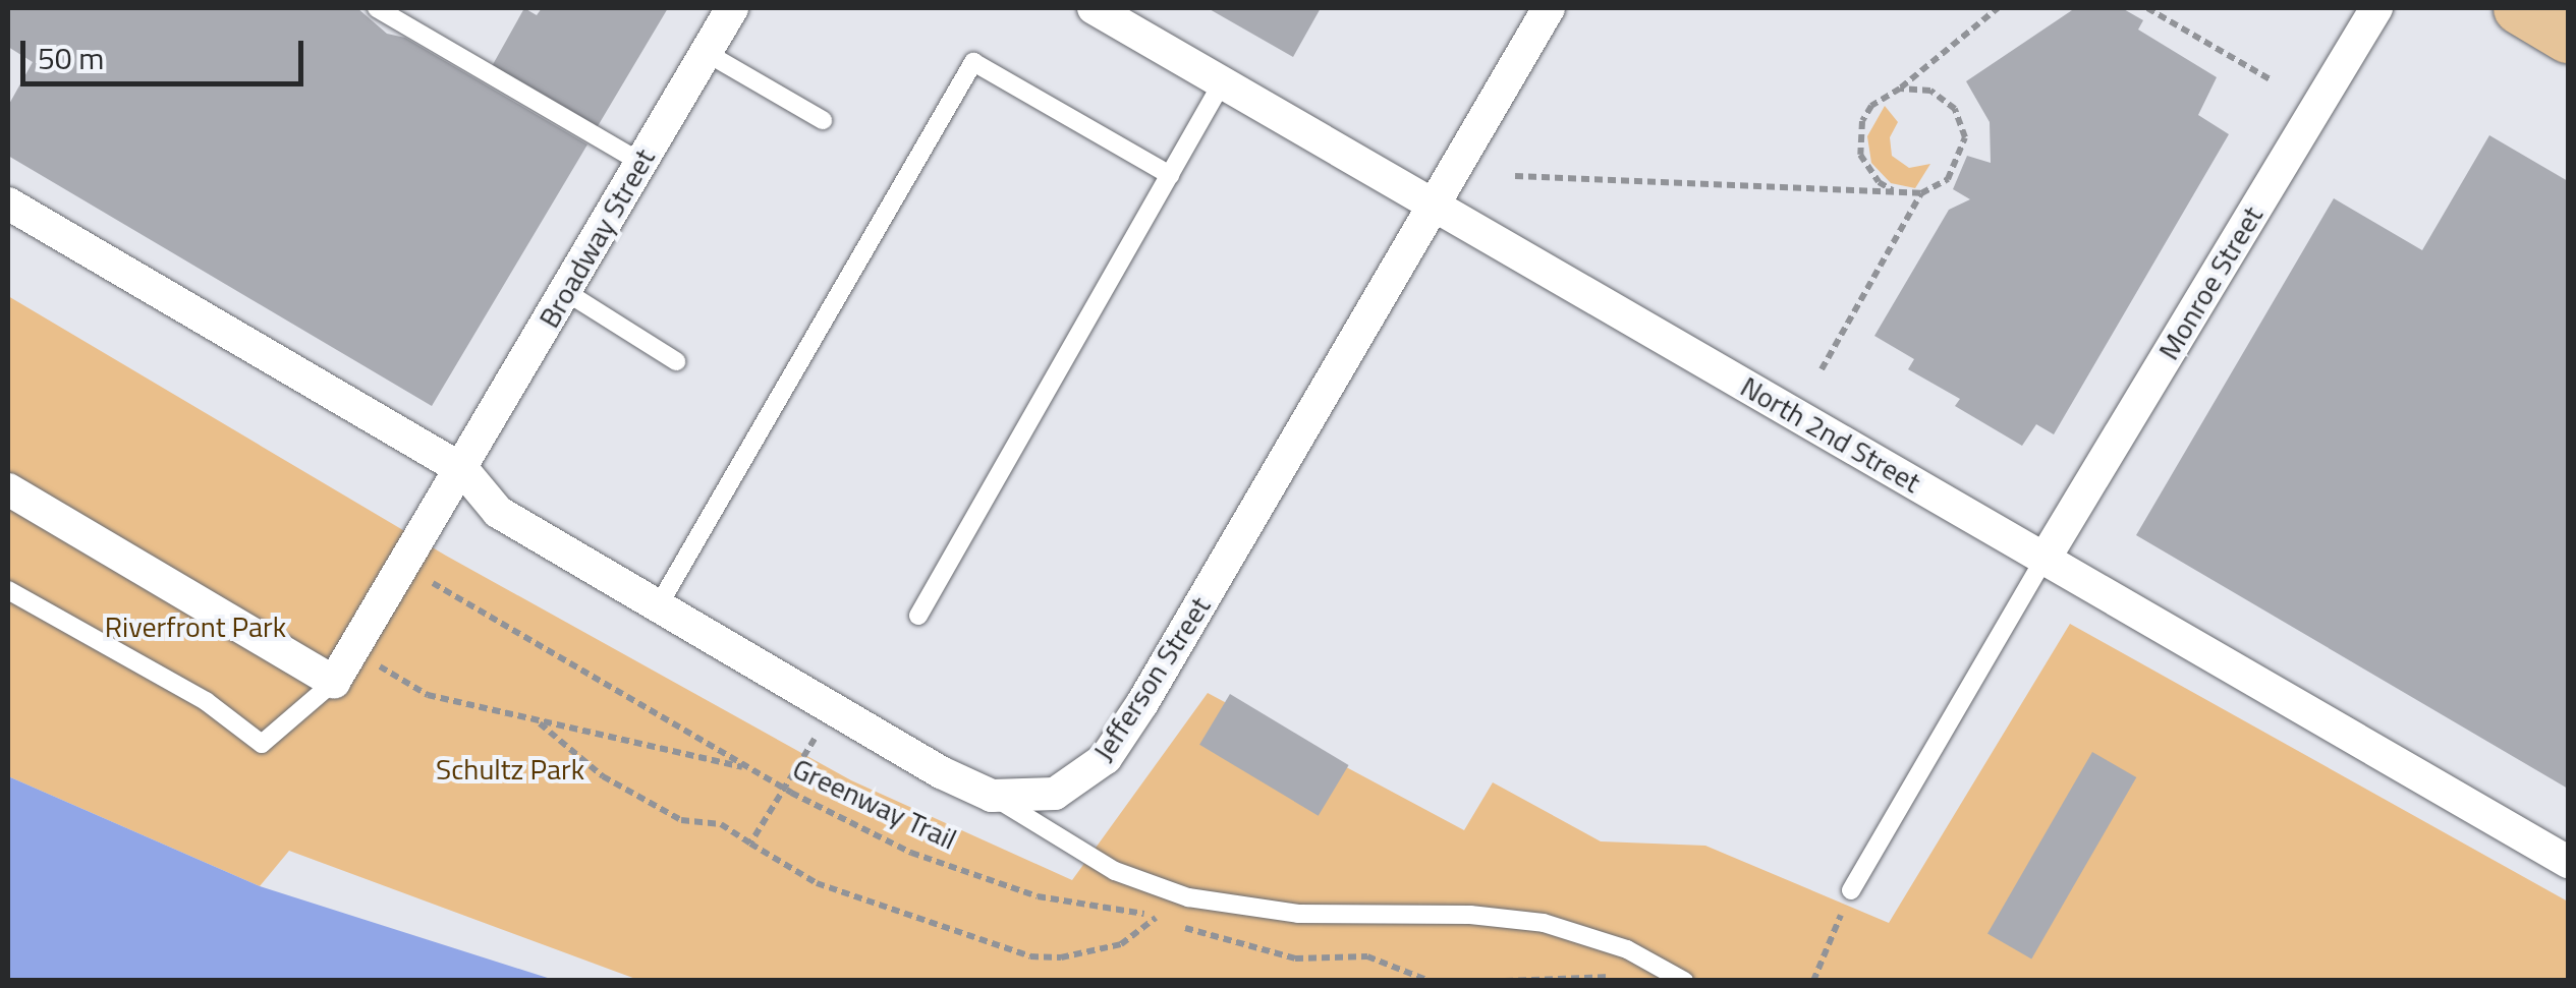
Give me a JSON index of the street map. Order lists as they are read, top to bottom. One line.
{"streets":{"street":["Broadway Street","Monroe Street","North 2nd Street","Jefferson Street"],"path":["Greenway Trail"]},"crossings":[["Broadway Street","Greenway Trail"],["Monroe Street","North 2nd Street"],["North 2nd Street","Jefferson Street"]],"parks":["Riverfront Park","Schultz Park"],"scale_bar":"50 m"}
